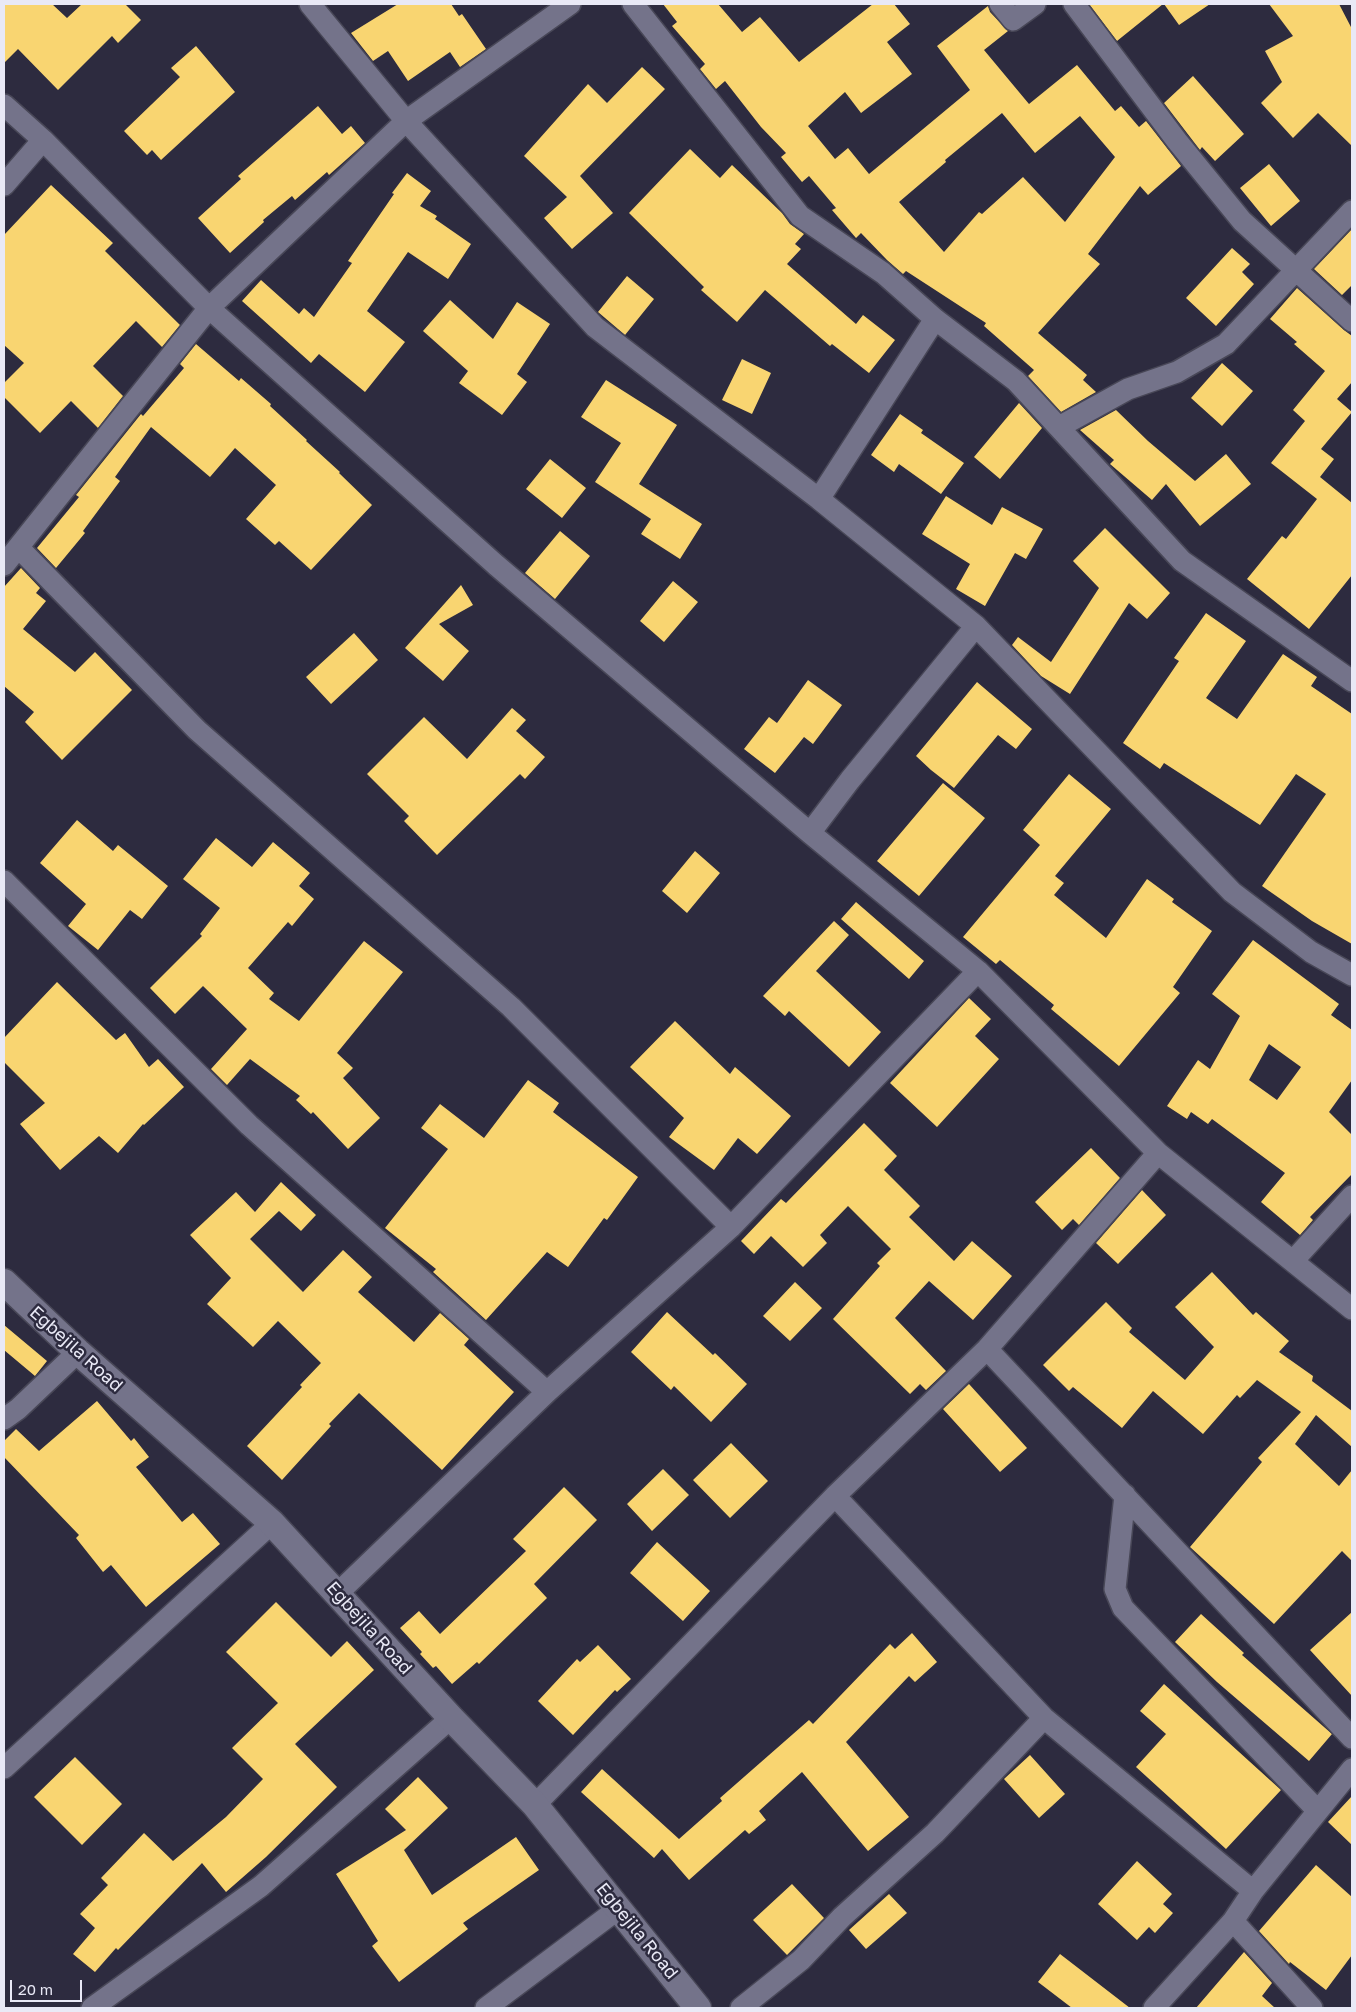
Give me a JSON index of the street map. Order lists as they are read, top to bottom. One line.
{"streets":{"street":["Egbejila Road"]},"scale_bar":"20 m"}
